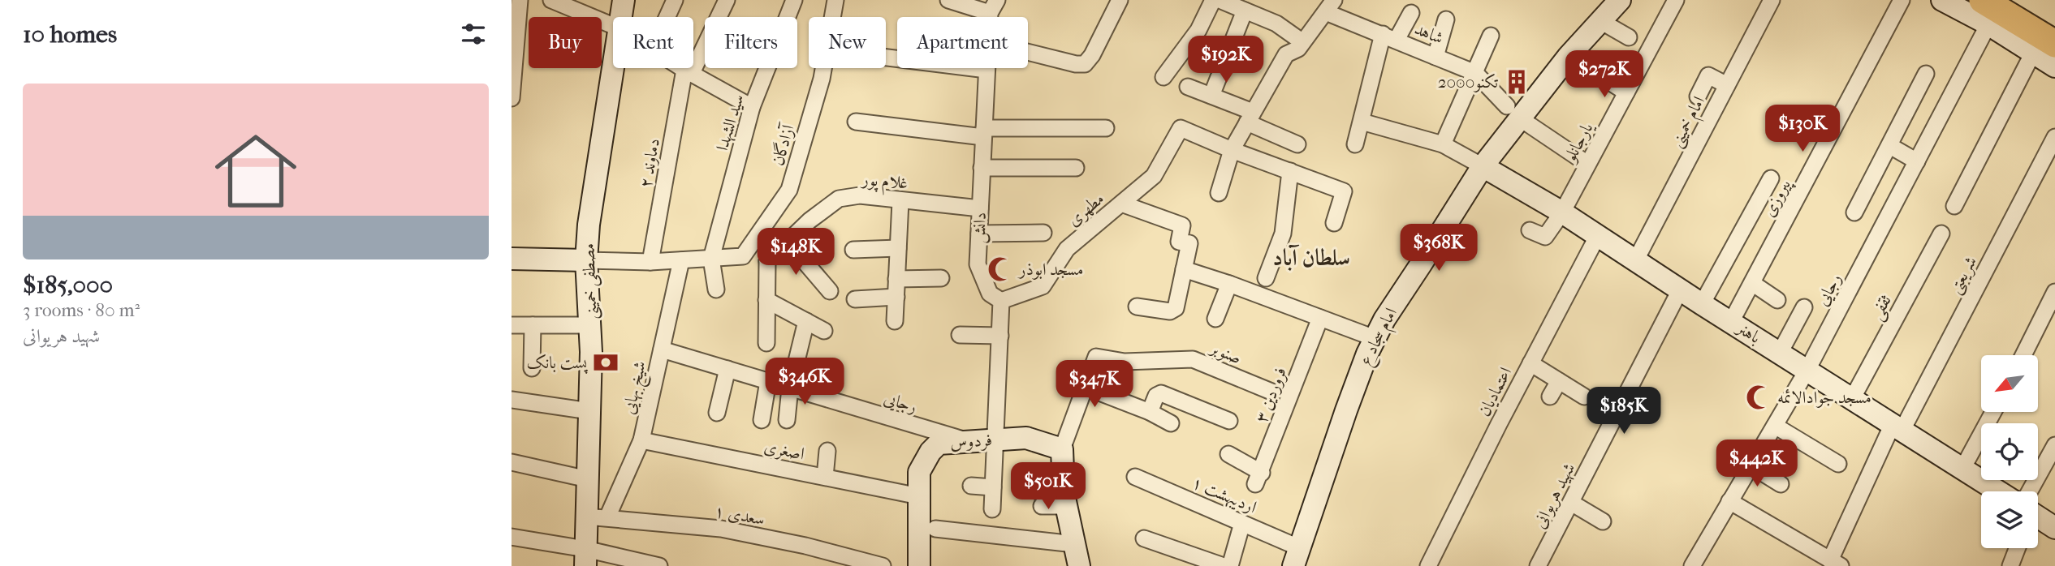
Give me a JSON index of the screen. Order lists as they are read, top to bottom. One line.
{"streets":{"street":["شاهد","امام خمینی","سید الشهدا","یارجانلو","آزادگان","دماوند ۲","غلام پور","پیروزی","مطهری","دانش","شریعتی","مصطفی خمینی","رجایی","ثقفی","باهنر","امام سجاد ع","صنوبر","شیخ بهایی","اعتمادیان","فروردین ۳","فردوس","اصغری","اردیبهشت ۱","شهید هریوانی","سعدی ۱"]},"crossings":[["شاهد","یارجانلو"],["شاهد","امام سجاد ع"],["امام خمینی","باهنر"],["یارجانلو","باهنر"],["غلام پور","دانش"],["پیروزی","باهنر"],["مطهری","دانش"],["شریعتی","باهنر"],["مصطفی خمینی","شیخ بهایی"],["مصطفی خمینی","سعدی ۱"],["رجایی","باهنر"],["رجایی","شیخ بهایی"],["رجایی","فردوس"],["ثقفی","باهنر"],["باهنر","امام سجاد ع"],["باهنر","اعتمادیان"],["باهنر","شهید هریوانی"],["امام سجاد ع","اردیبهشت ۱"],["شیخ بهایی","اصغری"],["شیخ بهایی","سعدی ۱"],["فردوس","اصغری"]],"districts":["سلطان آباد"],"places":{"building":["تکنو2000"],"mosque":["مسجد ابوذر","مسجد جوادالائمه"],"bank":["پست بانک"]},"north":"bottom left","page":{"heading":"10 homes","chip":["Buy","Rent","Filters","New","Apartment"],"price":["$192K","$272K","$130K","$368K","$148K","$346K","$347K","$185K","$442K","$501K"],"list":[{"name":"$185,000","note":"3 rooms · 80 m² · شهید هریوانی"}]}}
